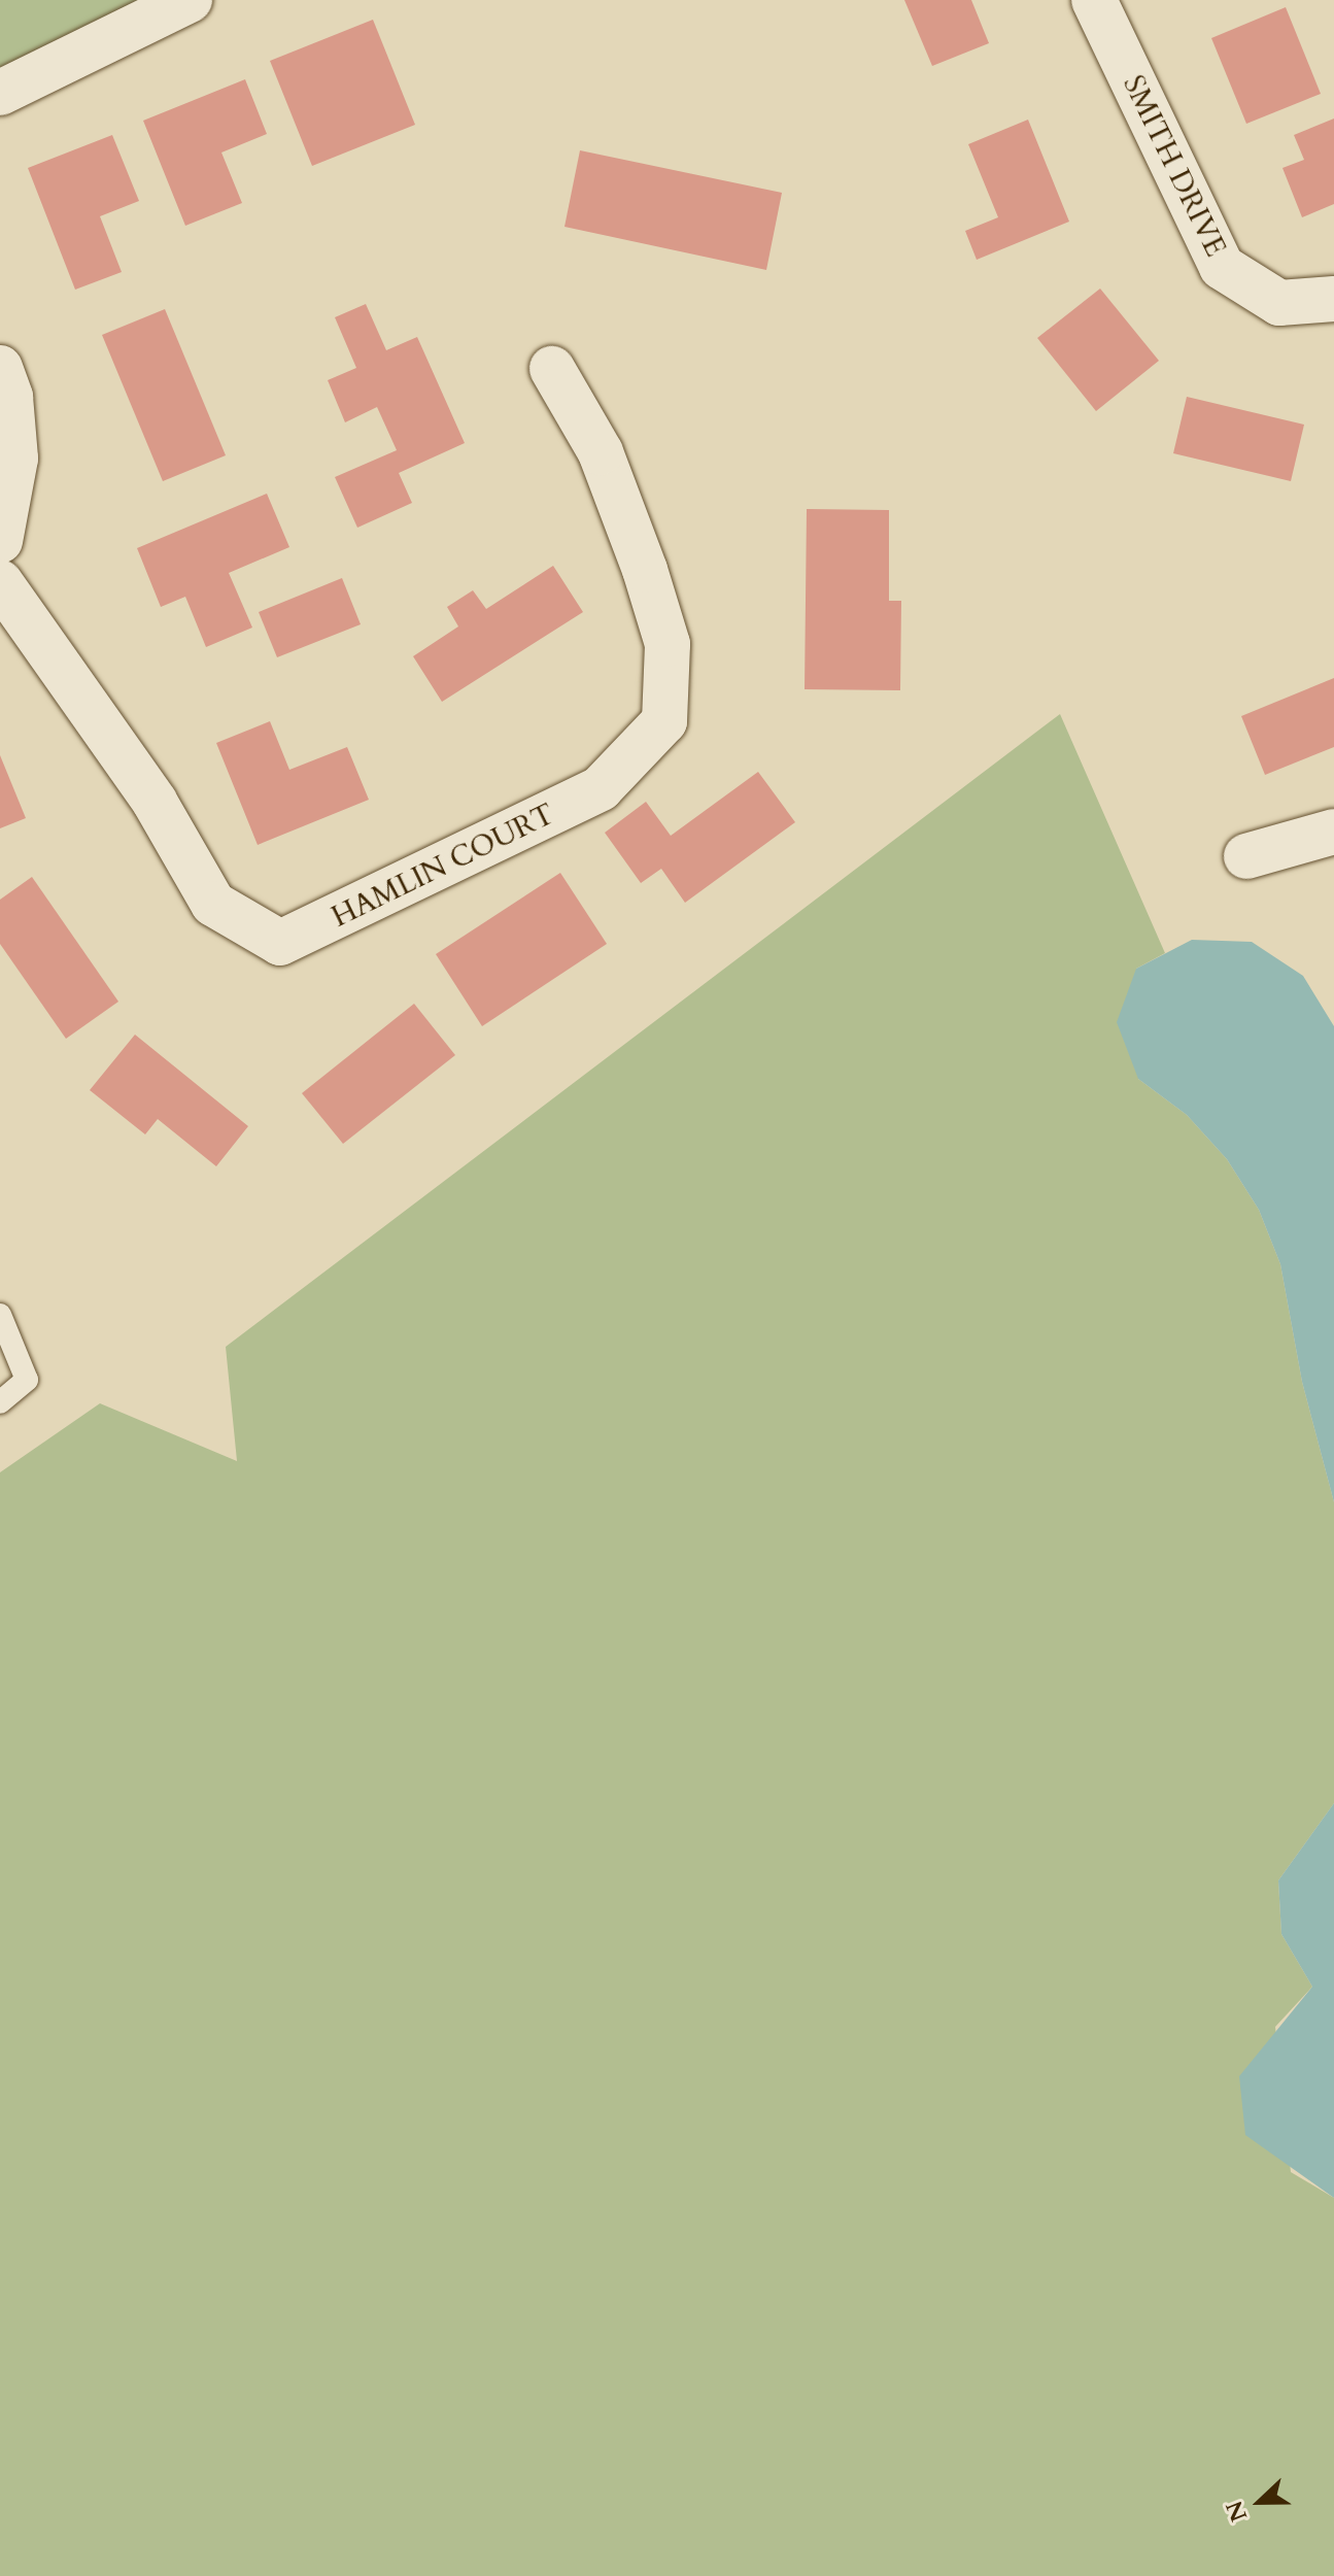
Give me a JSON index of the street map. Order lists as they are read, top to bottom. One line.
{"streets":{"street":["SMITH DRIVE","HAMLIN COURT"]},"north":"left"}
